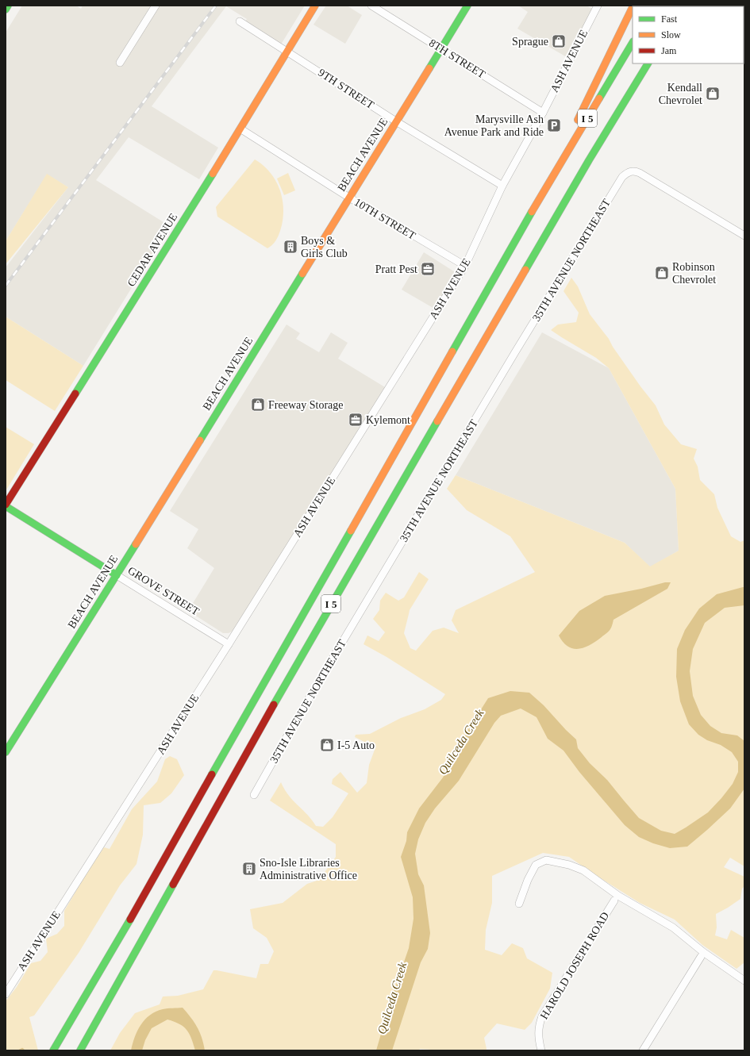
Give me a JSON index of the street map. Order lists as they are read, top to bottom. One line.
{"streets":{"main road":["I 5","BEACH AVENUE","CEDAR AVENUE","GROVE STREET"],"street":["8TH STREET","ASH AVENUE","9TH STREET","10TH STREET","35TH AVENUE NORTHEAST","HAROLD JOSEPH ROAD"]},"crossings":[["8TH STREET","ASH AVENUE"],["8TH STREET","BEACH AVENUE"],["ASH AVENUE","9TH STREET"],["ASH AVENUE","10TH STREET"],["ASH AVENUE","GROVE STREET"],["9TH STREET","BEACH AVENUE"],["9TH STREET","CEDAR AVENUE"],["BEACH AVENUE","10TH STREET"],["BEACH AVENUE","GROVE STREET"],["10TH STREET","CEDAR AVENUE"],["CEDAR AVENUE","GROVE STREET"]],"water":["Quilceda Creek"],"places":{"shop":["Sprague","Kendall Chevrolet","Robinson Chevrolet","Freeway Storage","I-5 Auto"],"parking":["Marysville Ash Avenue Park and Ride"],"building":["Boys & Girls Club","Sno-Isle Libraries Administrative Office"],"office":["Pratt Pest","Kylemont"]},"legend":["Fast","Slow","Jam"]}
